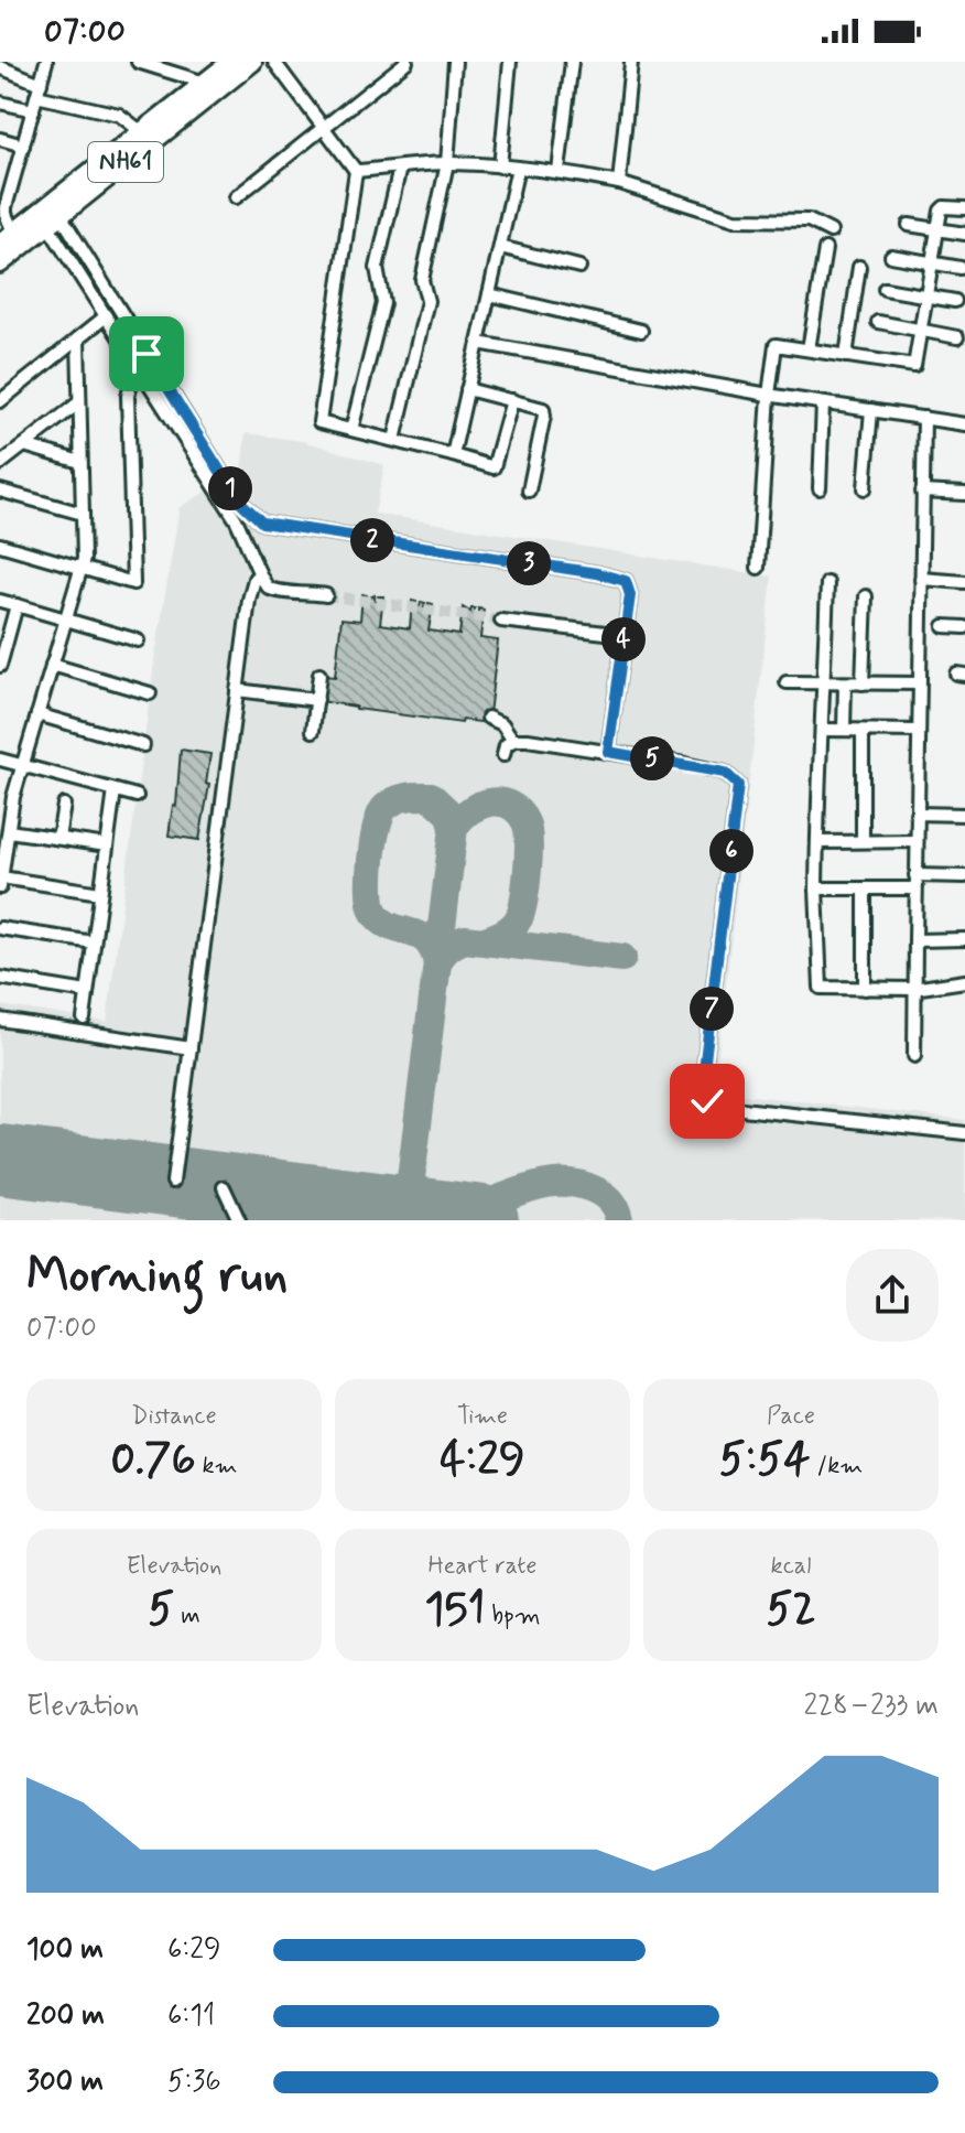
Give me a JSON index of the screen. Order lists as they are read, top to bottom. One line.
{"streets":{"highway":["NH61"]},"page":{"status":"07:00","pins":["1","2","3","4","5","6","7"],"heading":["Morning run","07:00"],"stats":[["Distance","0.76 km"],["Time","4:29"],["Pace","5:54 /km"],["Elevation","5 m"],["Heart rate","151 bpm"],["kcal","52"]],"chart":["Elevation","228–233 m"],"list":[{"name":"100 m","note":"6:29"},{"name":"200 m","note":"6:11"},{"name":"300 m","note":"5:36"}]}}
